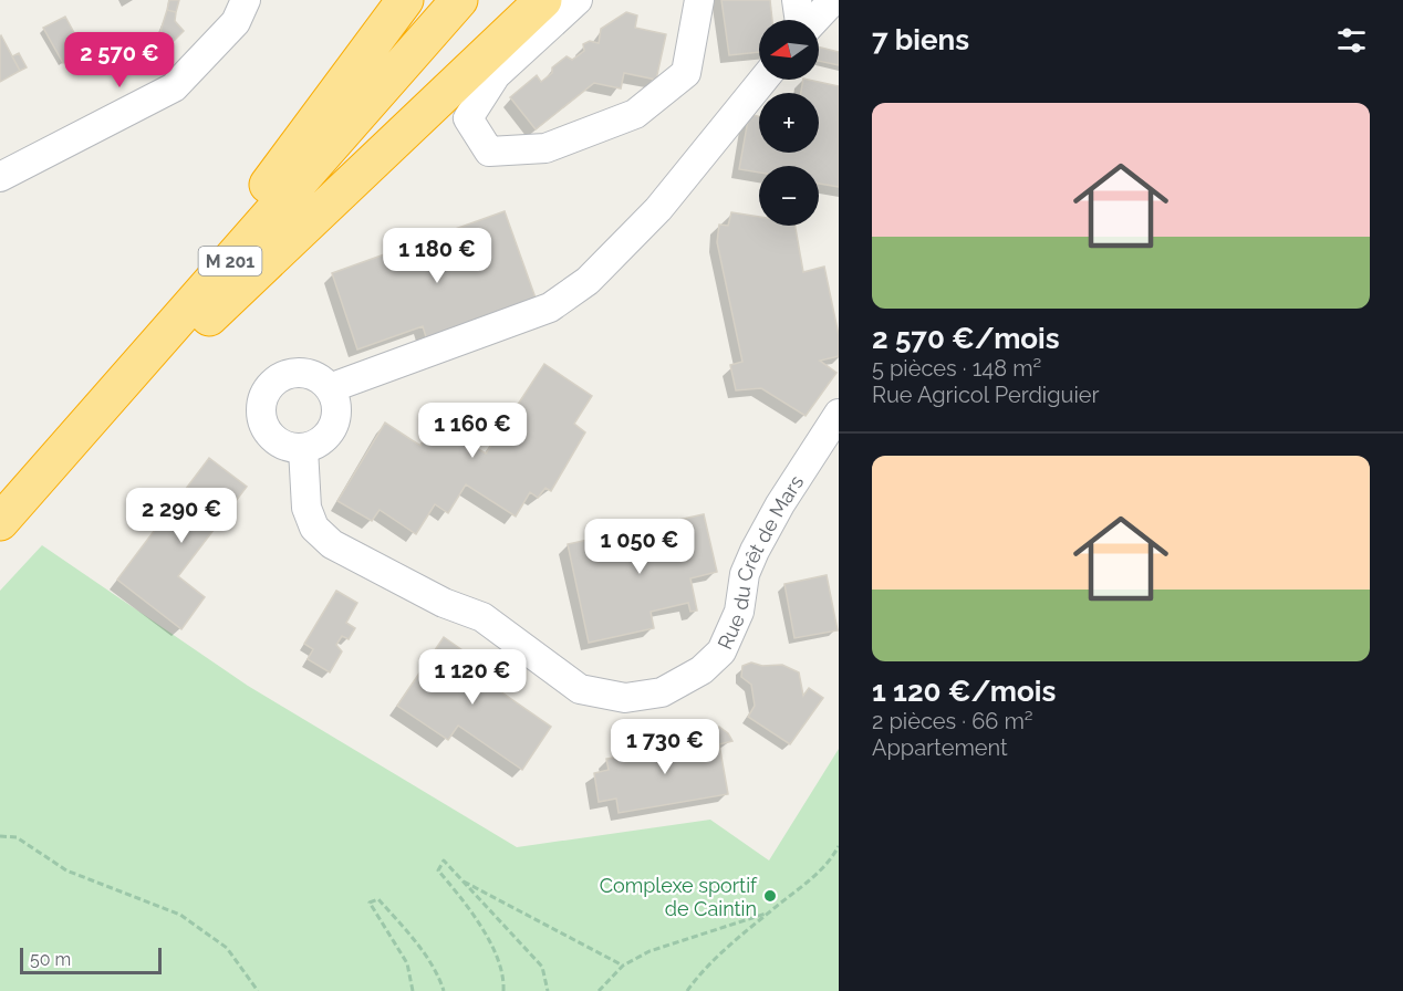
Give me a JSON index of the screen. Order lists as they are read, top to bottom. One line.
{"streets":{"highway":["M 201"],"street":["Rue du Crêt de Mars"]},"places":["Complexe sportif de Caintin"],"scale_bar":"50 m","north":"left","page":{"heading":"7 biens","map_buttons":["+","−"],"price":["2 570 €","1 180 €","1 160 €","2 290 €","1 050 €","1 120 €","1 730 €"],"list":[{"name":"2 570 €/mois","note":"5 pièces · 148 m² · Rue Agricol Perdiguier"},{"name":"1 120 €/mois","note":"2 pièces · 66 m² · Appartement"}],"scale":"50 m"}}
